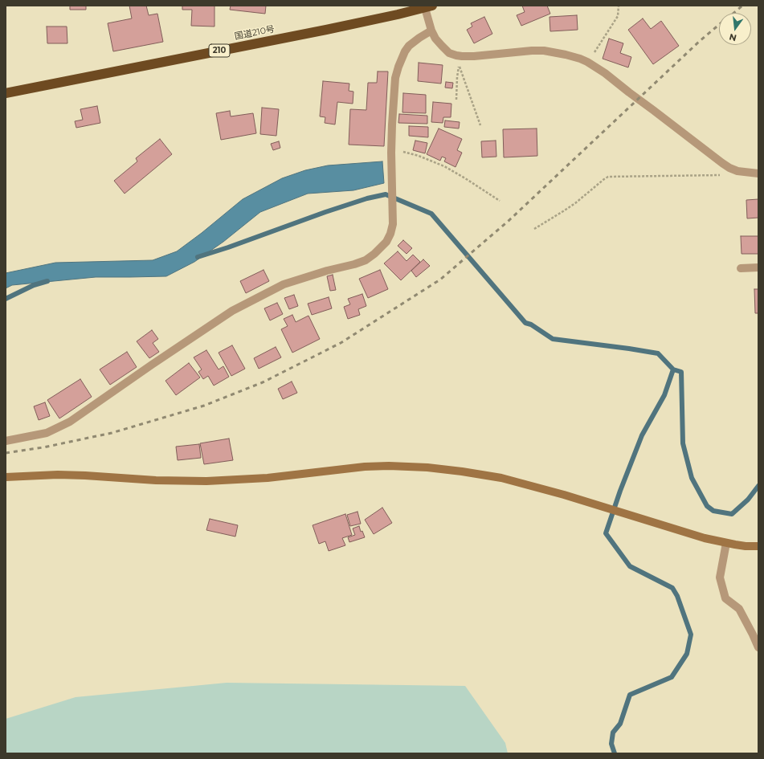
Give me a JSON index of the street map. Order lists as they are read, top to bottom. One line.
{"streets":{"highway":["国道210号","210"]},"north":"bottom"}
